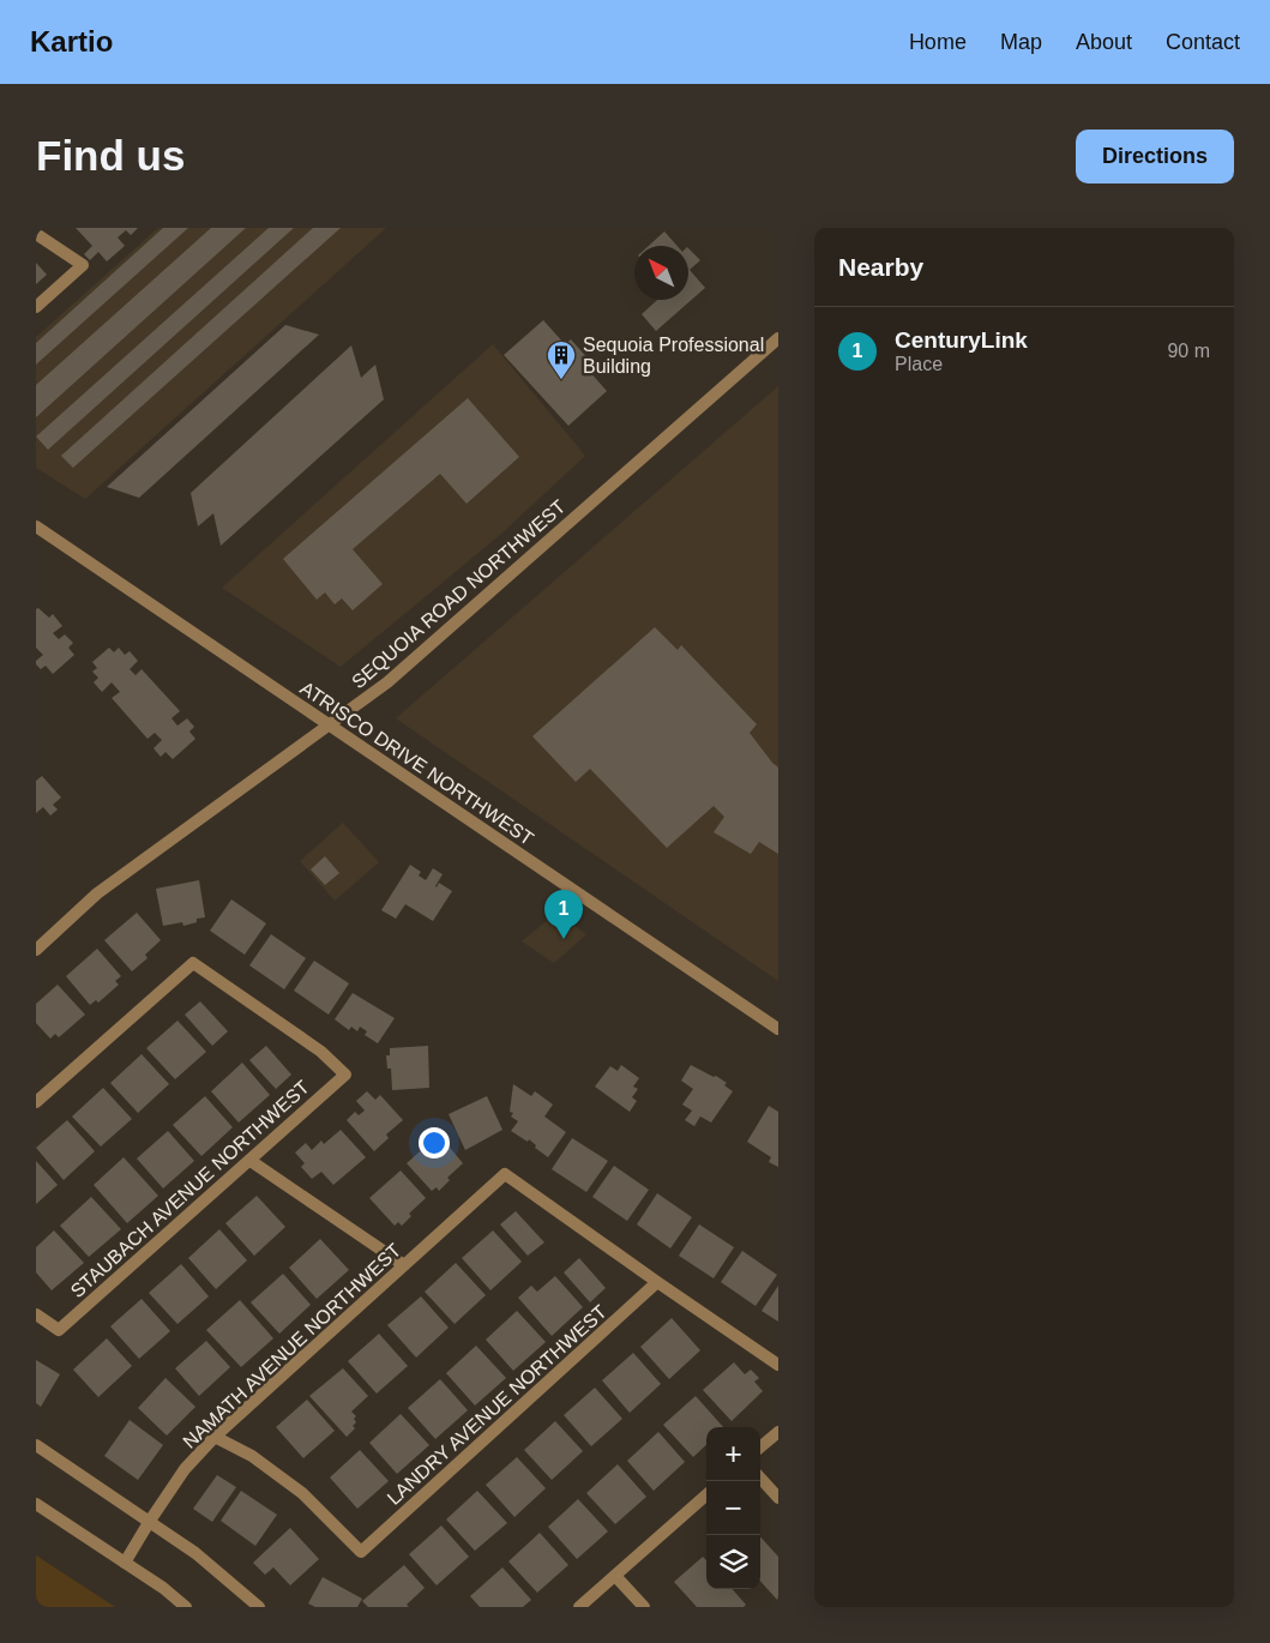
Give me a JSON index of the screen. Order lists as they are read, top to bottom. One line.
{"streets":{"street":["SEQUOIA ROAD NORTHWEST","ATRISCO DRIVE NORTHWEST","STAUBACH AVENUE NORTHWEST","NAMATH AVENUE NORTHWEST","LANDRY AVENUE NORTHWEST"]},"crossings":[["SEQUOIA ROAD NORTHWEST","ATRISCO DRIVE NORTHWEST"],["NAMATH AVENUE NORTHWEST","LANDRY AVENUE NORTHWEST"]],"places":{"building":["Sequoia Professional Building"]},"north":"top left","page":{"header":"Kartio","nav":["Home","Map","About","Contact"],"buttons":"Directions","title":"Find us","heading":"Nearby","list":[{"mark":"1","name":"CenturyLink","note":"Place","value":"90 m"}],"pins":"1","map_buttons":["+","−"]}}
